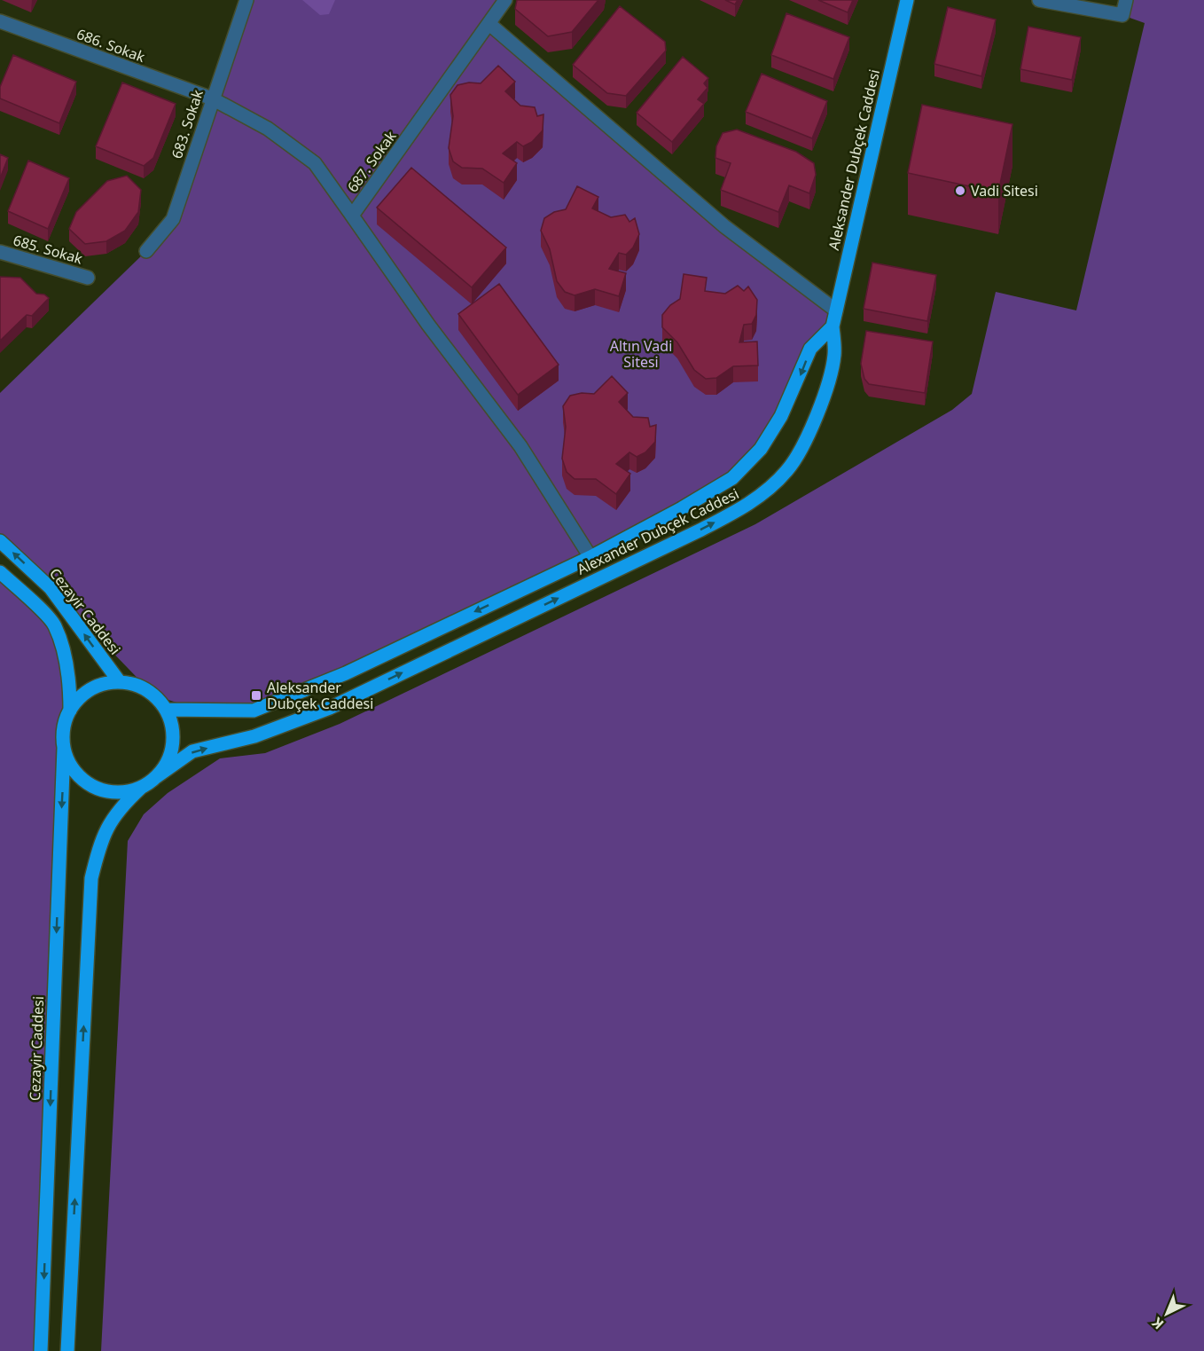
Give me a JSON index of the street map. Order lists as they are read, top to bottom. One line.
{"streets":{"main road":["Aleksander Dubçek Caddesi","Alexander Dubçek Caddesi","Cezayir Caddesi"],"street":["686. Sokak","683. Sokak","687. Sokak","685. Sokak"]},"crossings":[["686. Sokak","683. Sokak"],["686. Sokak","687. Sokak"],["683. Sokak","687. Sokak"],["Aleksander Dubçek Caddesi","Alexander Dubçek Caddesi"],["Alexander Dubçek Caddesi","Cezayir Caddesi"]],"parks":["Altın Vadi Sitesi"],"places":{"other":["Vadi Sitesi"],"transit":["Aleksander Dubçek Caddesi"]},"north":"bottom left"}
